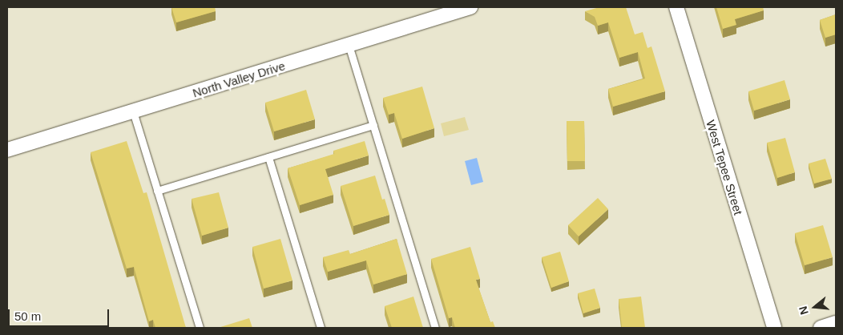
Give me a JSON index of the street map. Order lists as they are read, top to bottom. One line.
{"streets":{"street":["North Valley Drive","West Tepee Street"]},"scale_bar":"50 m","north":"left"}
